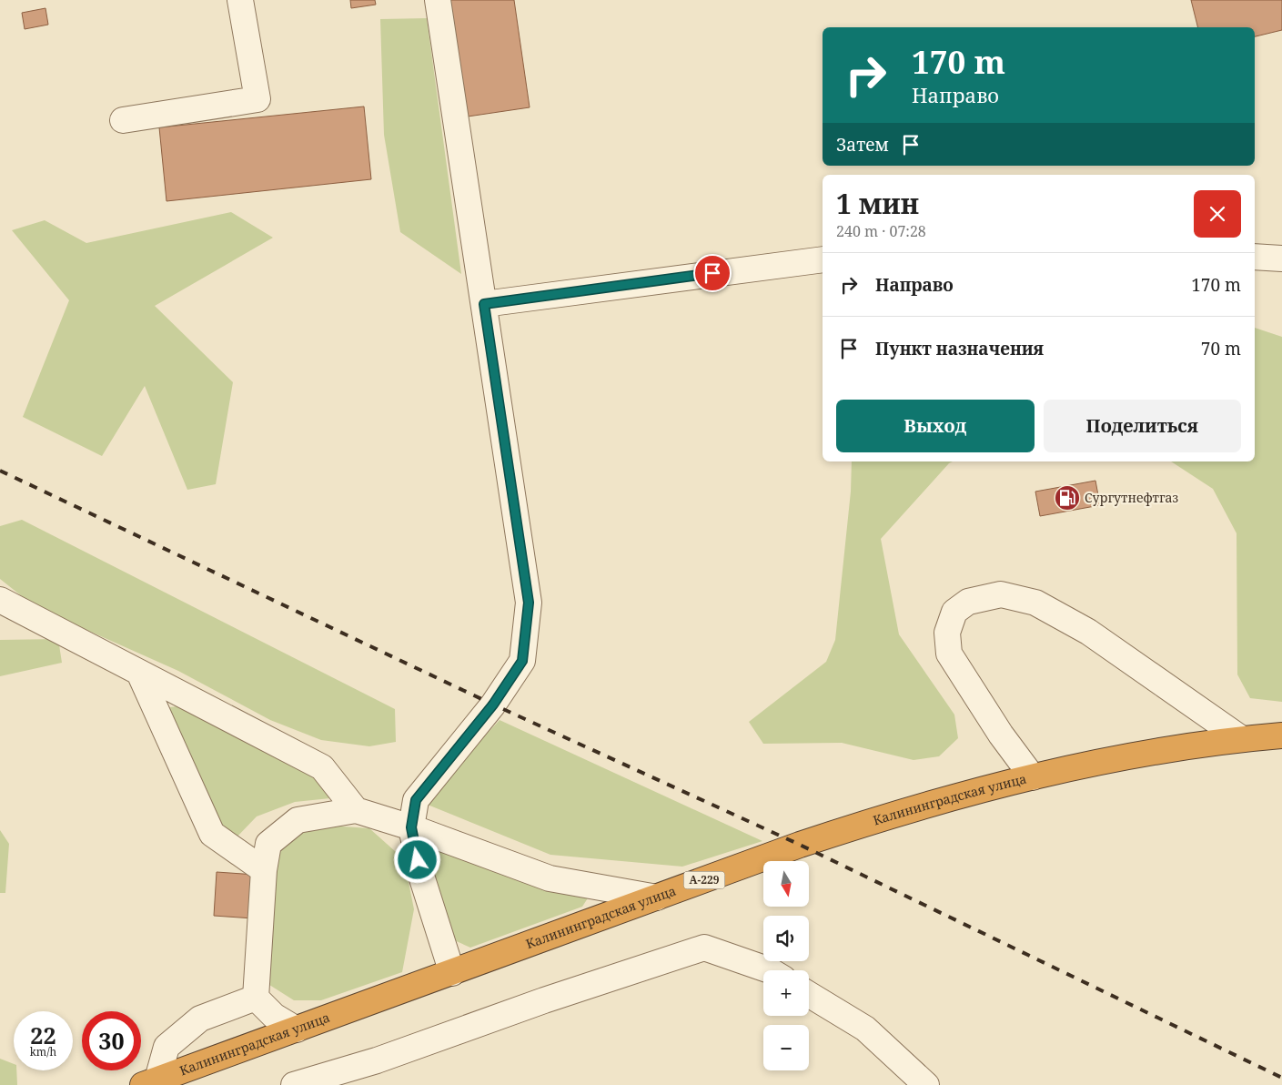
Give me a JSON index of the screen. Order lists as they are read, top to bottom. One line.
{"streets":{"highway":["Калининградская улица","А-229"]},"places":{"fuel station":["Сургутнефтгаз"]},"north":"bottom","page":{"turn":["170 m","Направо"],"then":"Затем","heading":["1 мин","240 m · 07:28"],"list":[{"name":"Направо","value":"170 m"},{"name":"Пункт назначения","value":"70 m"}],"buttons":["Выход","Поделиться"],"map_buttons":["+","−"],"speed":"22 km/h","limit":"30"}}
